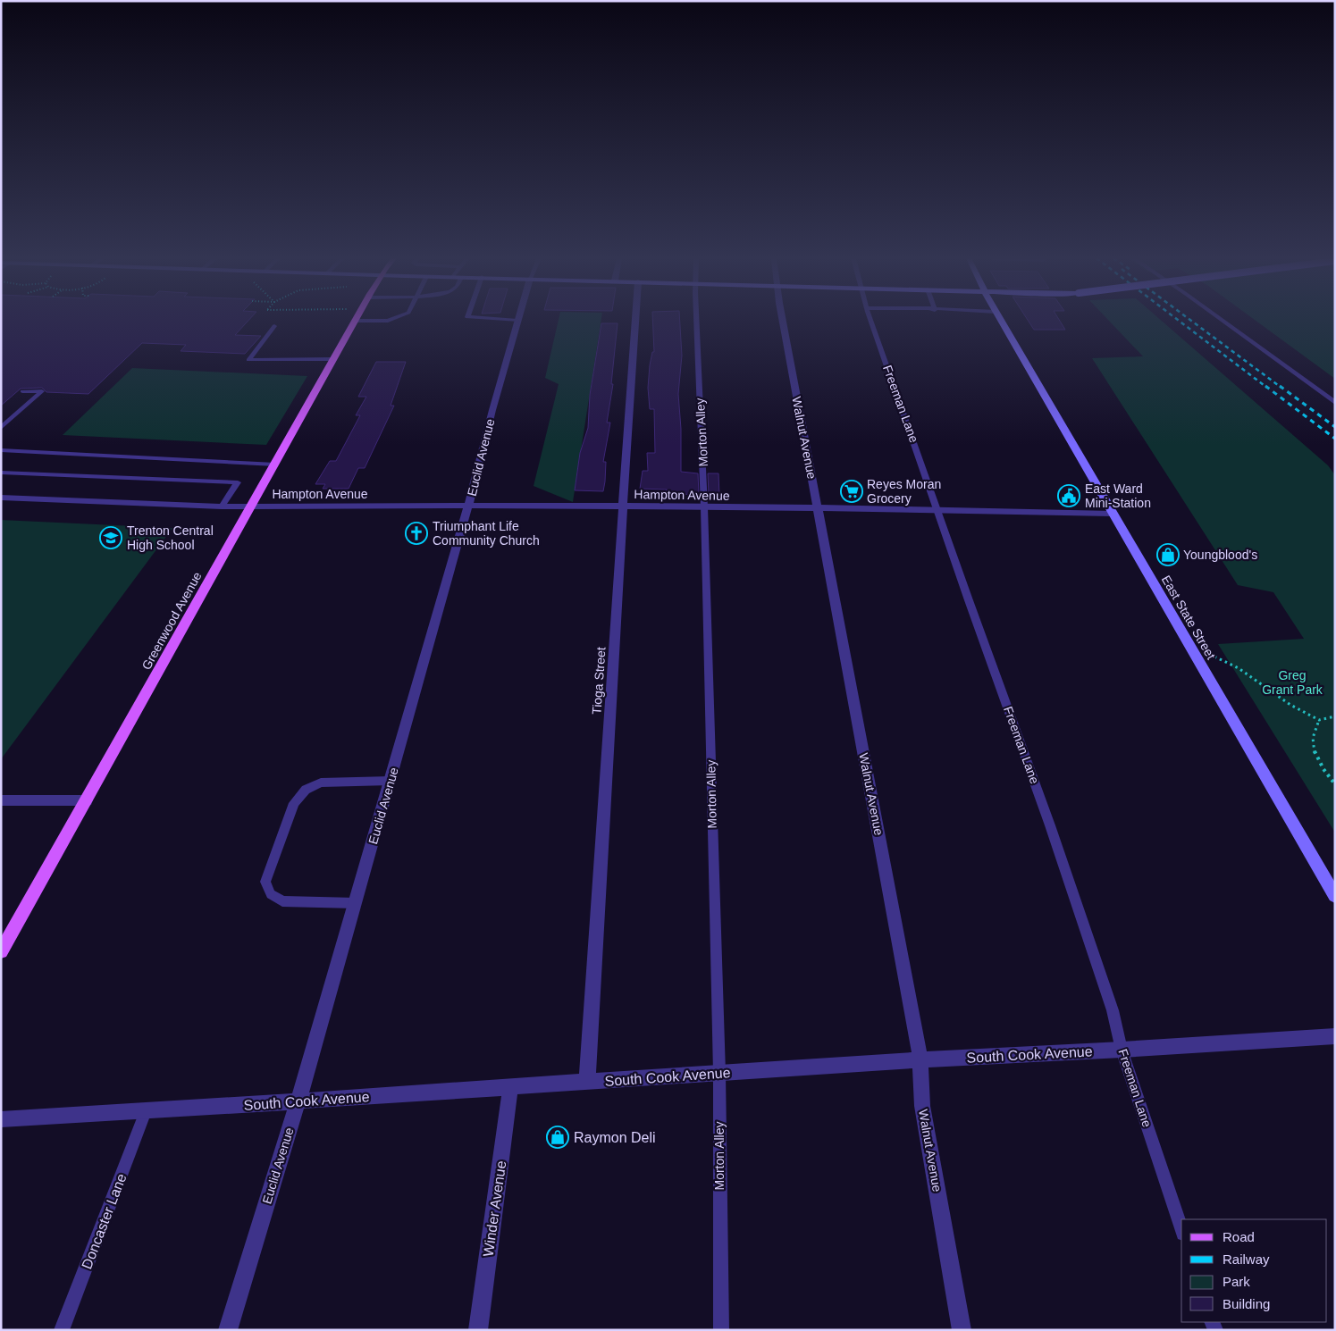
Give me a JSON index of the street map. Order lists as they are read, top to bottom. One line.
{"streets":{"main road":["Greenwood Avenue"],"street":["Walnut Avenue","Euclid Avenue","Hampton Avenue","East State Street","Tioga Street","South Cook Avenue","Winder Avenue"],"lane":["Freeman Lane","Morton Alley","Doncaster Lane"]},"crossings":[["Freeman Lane","Hampton Avenue"],["Freeman Lane","South Cook Avenue"],["Morton Alley","Hampton Avenue"],["Morton Alley","South Cook Avenue"],["Walnut Avenue","Hampton Avenue"],["Walnut Avenue","South Cook Avenue"],["Euclid Avenue","Hampton Avenue"],["Euclid Avenue","South Cook Avenue"],["Hampton Avenue","East State Street"],["Hampton Avenue","Greenwood Avenue"],["Hampton Avenue","Tioga Street"],["Tioga Street","South Cook Avenue"],["South Cook Avenue","Winder Avenue"],["South Cook Avenue","Doncaster Lane"]],"parks":["Greg Grant Park"],"places":{"supermarket":["Reyes Moran Grocery"],"public building":["East Ward Mini-Station"],"church":["Triumphant Life Community Church"],"school or university":["Trenton Central High School"],"shop":["Youngblood's","Raymon Deli"]},"legend":["Road","Railway","Park","Building"]}
